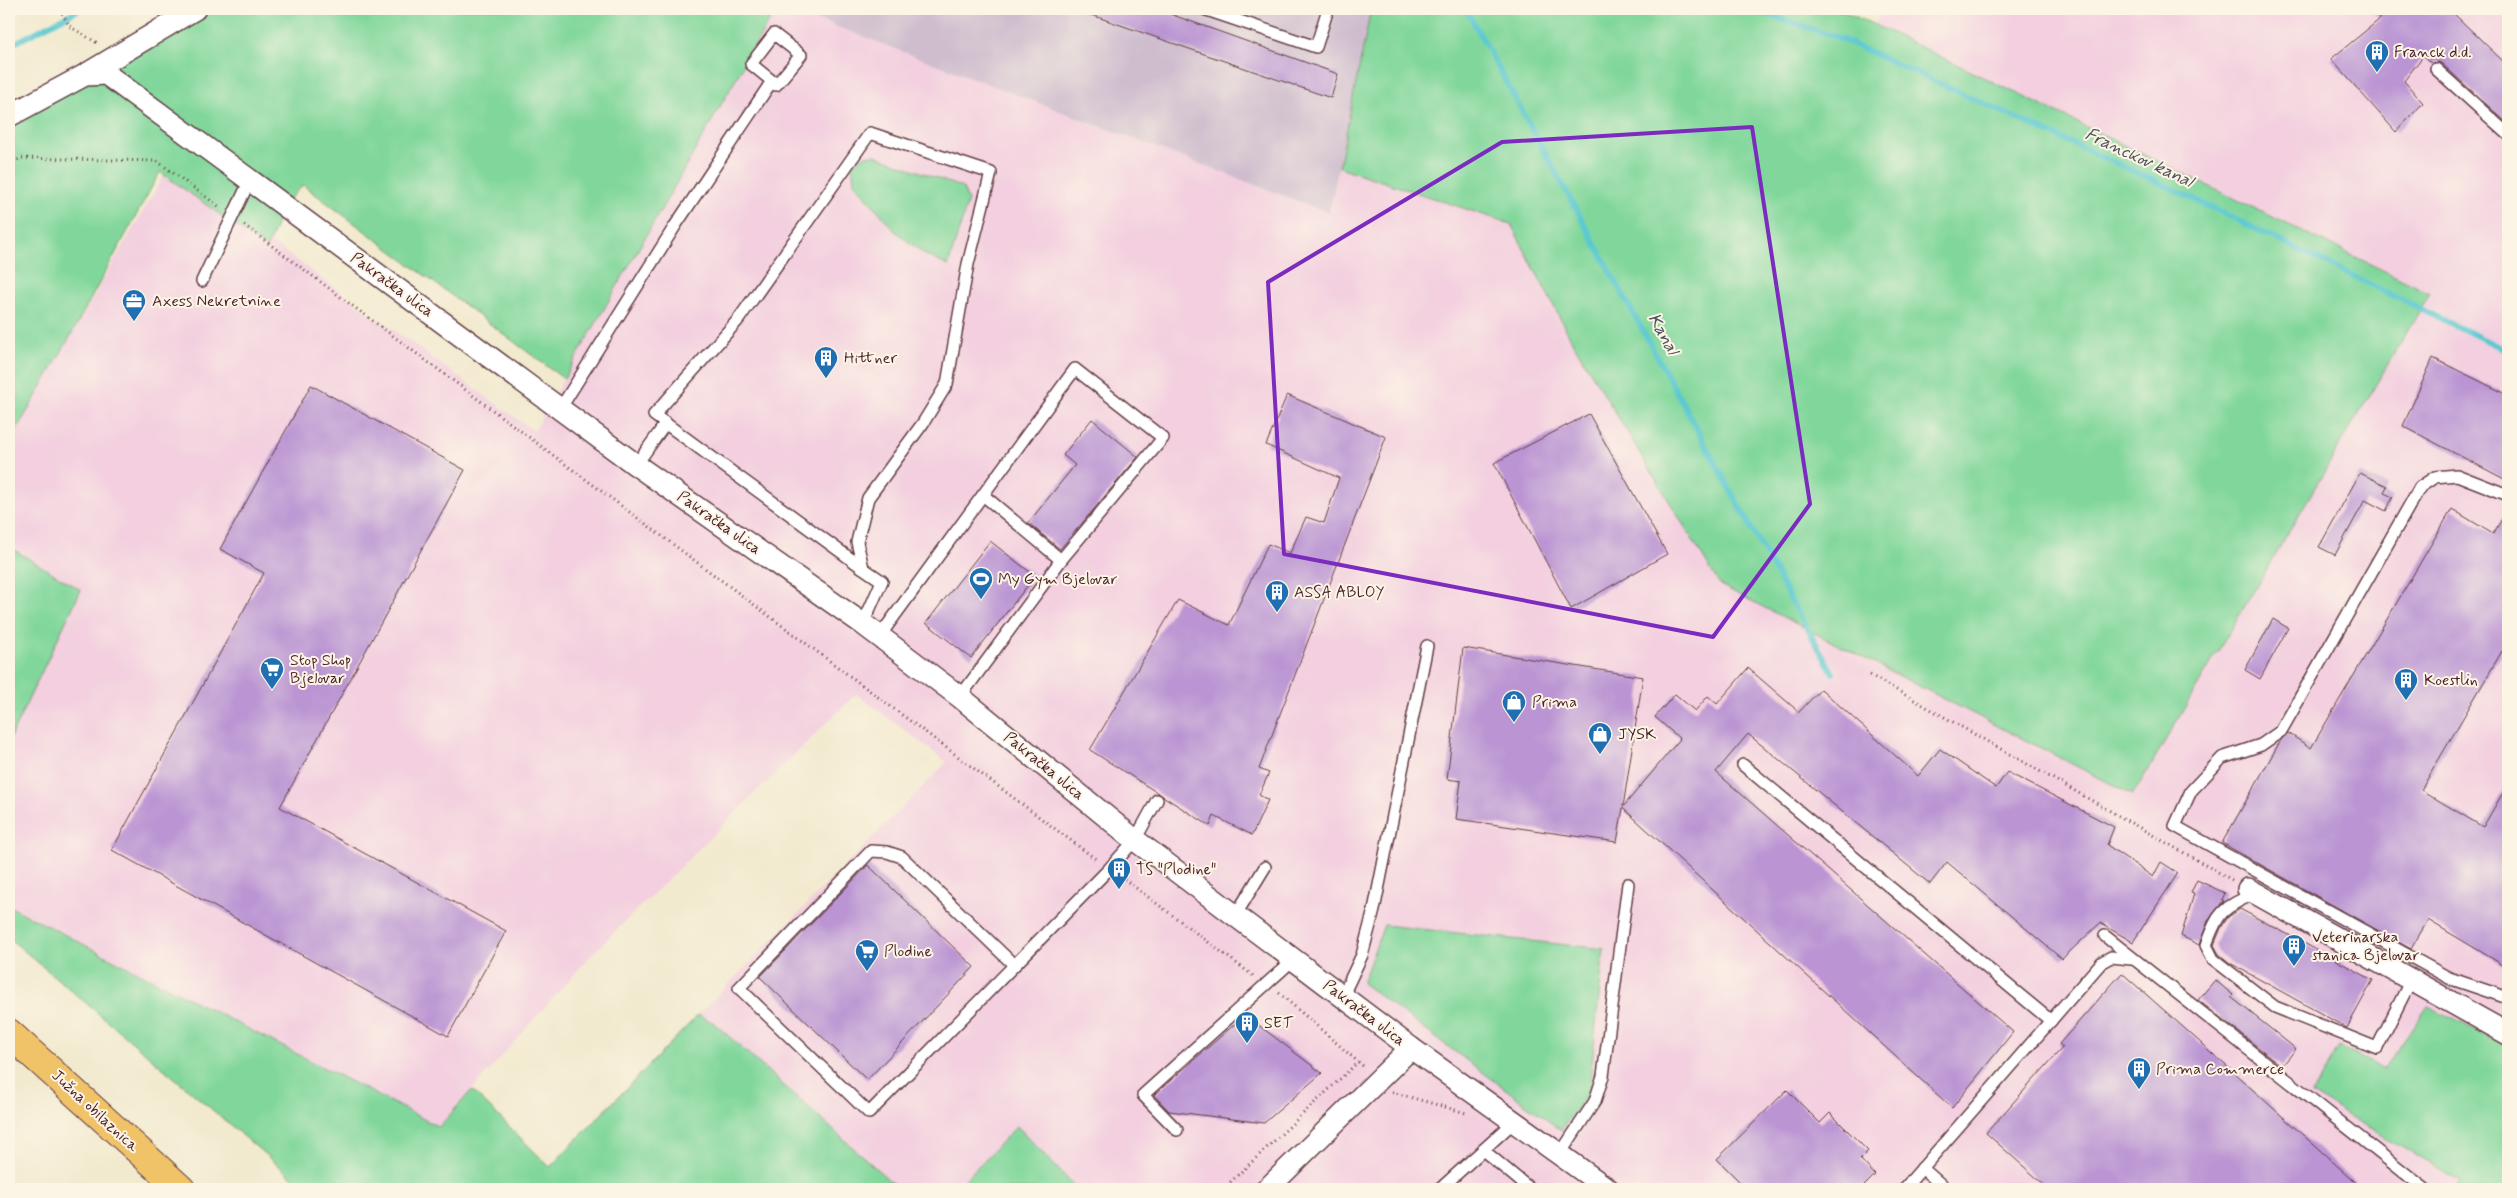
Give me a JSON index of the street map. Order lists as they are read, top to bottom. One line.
{"streets":{"main road":["Južna obilaznica"],"street":["Pakračka ulica"]},"water":["Franckov kanal","Kanal"],"places":{"building":["Franck d.d.","Hittner","ASSA ABLOY","Koestlin","TS \"Plodine\"","Veterinarska stanica Bjelovar","SET","Prima Commerce"],"office":["Axess Nekretnine"],"sports":["My Gym Bjelovar"],"supermarket":["Stop Shop Bjelovar","Plodine"],"shop":["Prima","JYSK"]}}
